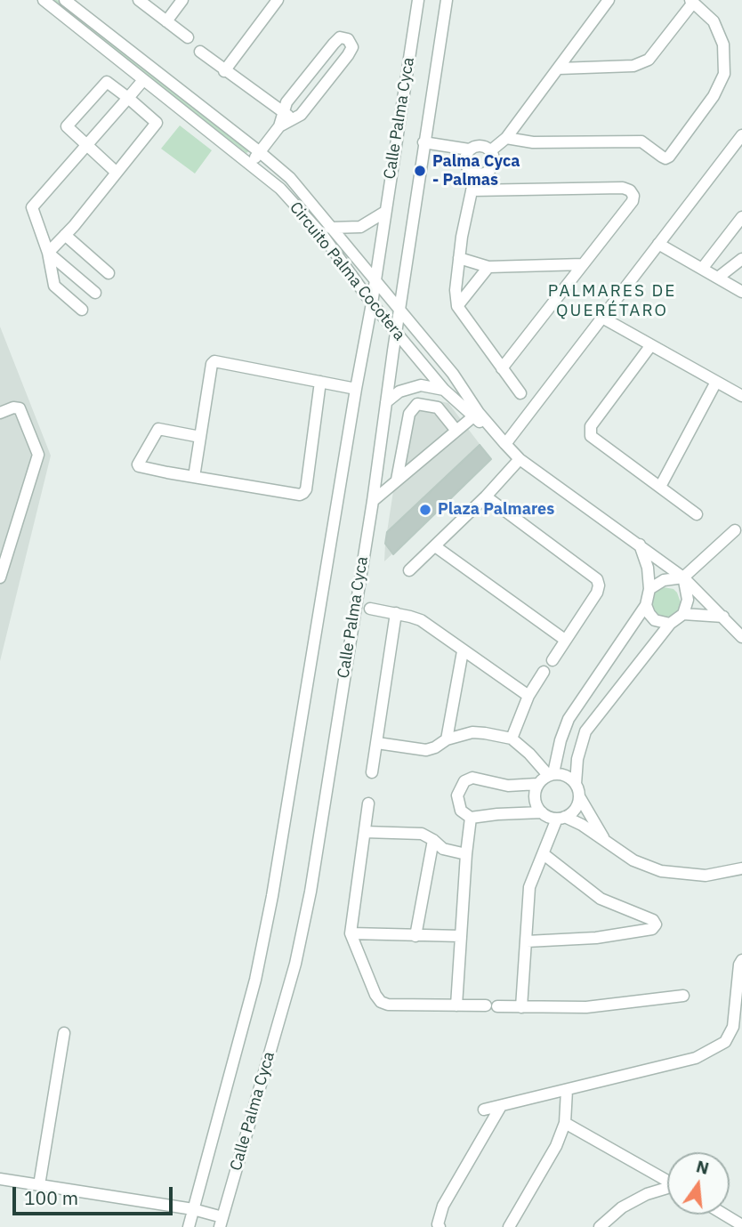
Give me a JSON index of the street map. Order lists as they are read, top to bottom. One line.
{"streets":{"street":["Calle Palma Cyca","Circuito Palma Cocotera"]},"crossings":[["Calle Palma Cyca","Circuito Palma Cocotera"]],"districts":["PALMARES DE QUERÉTARO"],"places":["Palma Cyca - Palmas","Plaza Palmares"],"scale_bar":"100 m","north":"top"}
